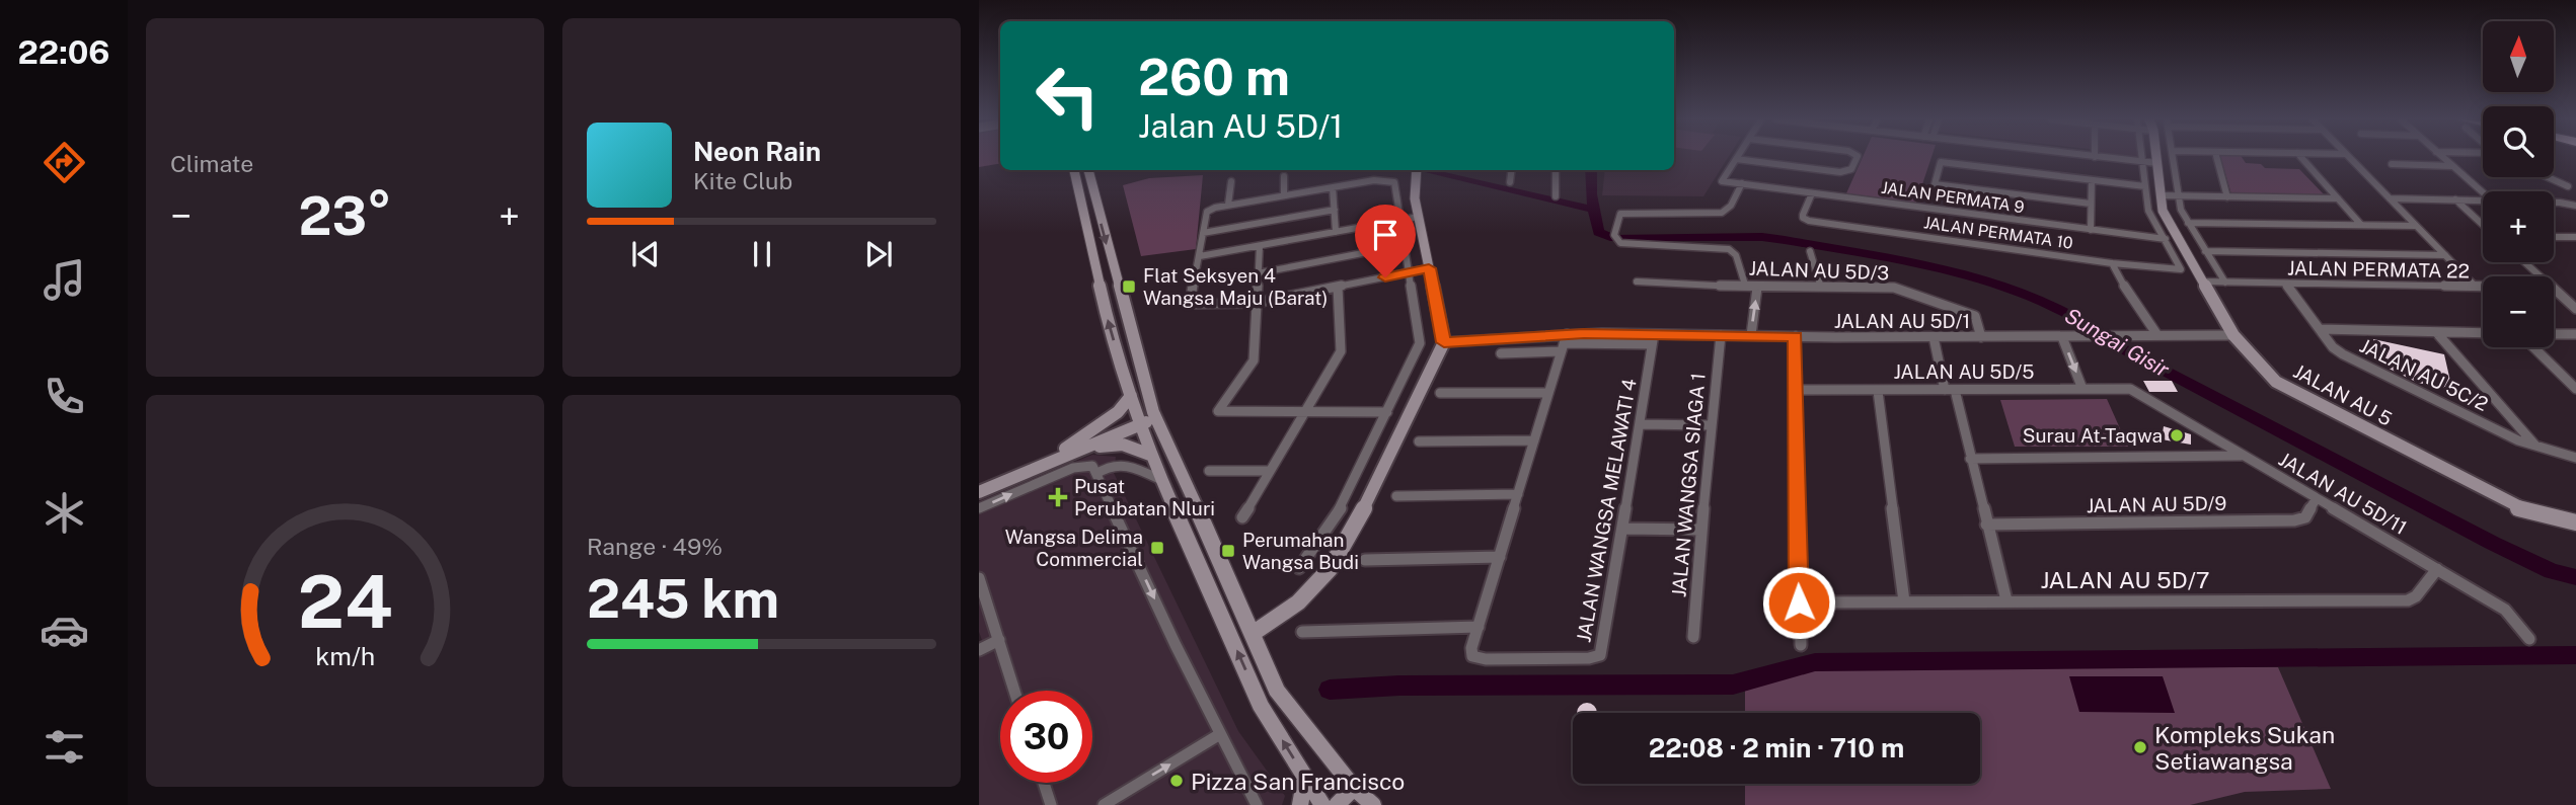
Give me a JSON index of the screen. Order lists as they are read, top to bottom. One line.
{"streets":{"main road":["JALAN AU 5"],"street":["JALAN PERMATA 9","JALAN PERMATA 10","JALAN PERMATA 22","JALAN AU 5D/3","JALAN AU 5D/1","JALAN AU 5D/5","JALAN AU 5C/2","JALAN WANGSA SIAGA 1","JALAN AU 5D/11","JALAN AU 5D/9","JALAN WANGSA MELAWATI 4","JALAN AU 5D/7"]},"crossings":[["JALAN PERMATA 9","JALAN PERMATA 10"],["JALAN PERMATA 9","JALAN AU 5"],["JALAN PERMATA 22","JALAN AU 5C/2"],["JALAN PERMATA 22","JALAN AU 5"],["JALAN AU 5D/3","JALAN AU 5D/1"],["JALAN AU 5D/1","JALAN AU 5"],["JALAN AU 5D/1","JALAN WANGSA SIAGA 1"],["JALAN AU 5D/1","JALAN WANGSA MELAWATI 4"],["JALAN AU 5D/5","JALAN AU 5D/11"],["JALAN AU 5D/11","JALAN AU 5D/9"],["JALAN AU 5D/11","JALAN AU 5D/7"]],"water":["Sungai Gisir"],"places":{"transit":["Flat Seksyen 4 Wangsa Maju (Barat)","Wangsa Delima Commercial","Perumahan Wangsa Budi"],"other":["Surau At-Taqwa","Kompleks Sukan Setiawangsa","Pizza San Francisco"],"health":["Pusat Perubatan Nluri"]},"north":"top","page":{"tabs":"22:06","tile":["Climate",["Range · 49%","245 km"]],"map_buttons":["+","−"],"turn":["260 m","Jalan AU 5D/1"],"song":["Neon Rain","Kite Club"],"heat":["−","23°","+"],"limit":"30","trip":"22:08 · 2 min · 710 m","gauge":["24","km/h"]}}
